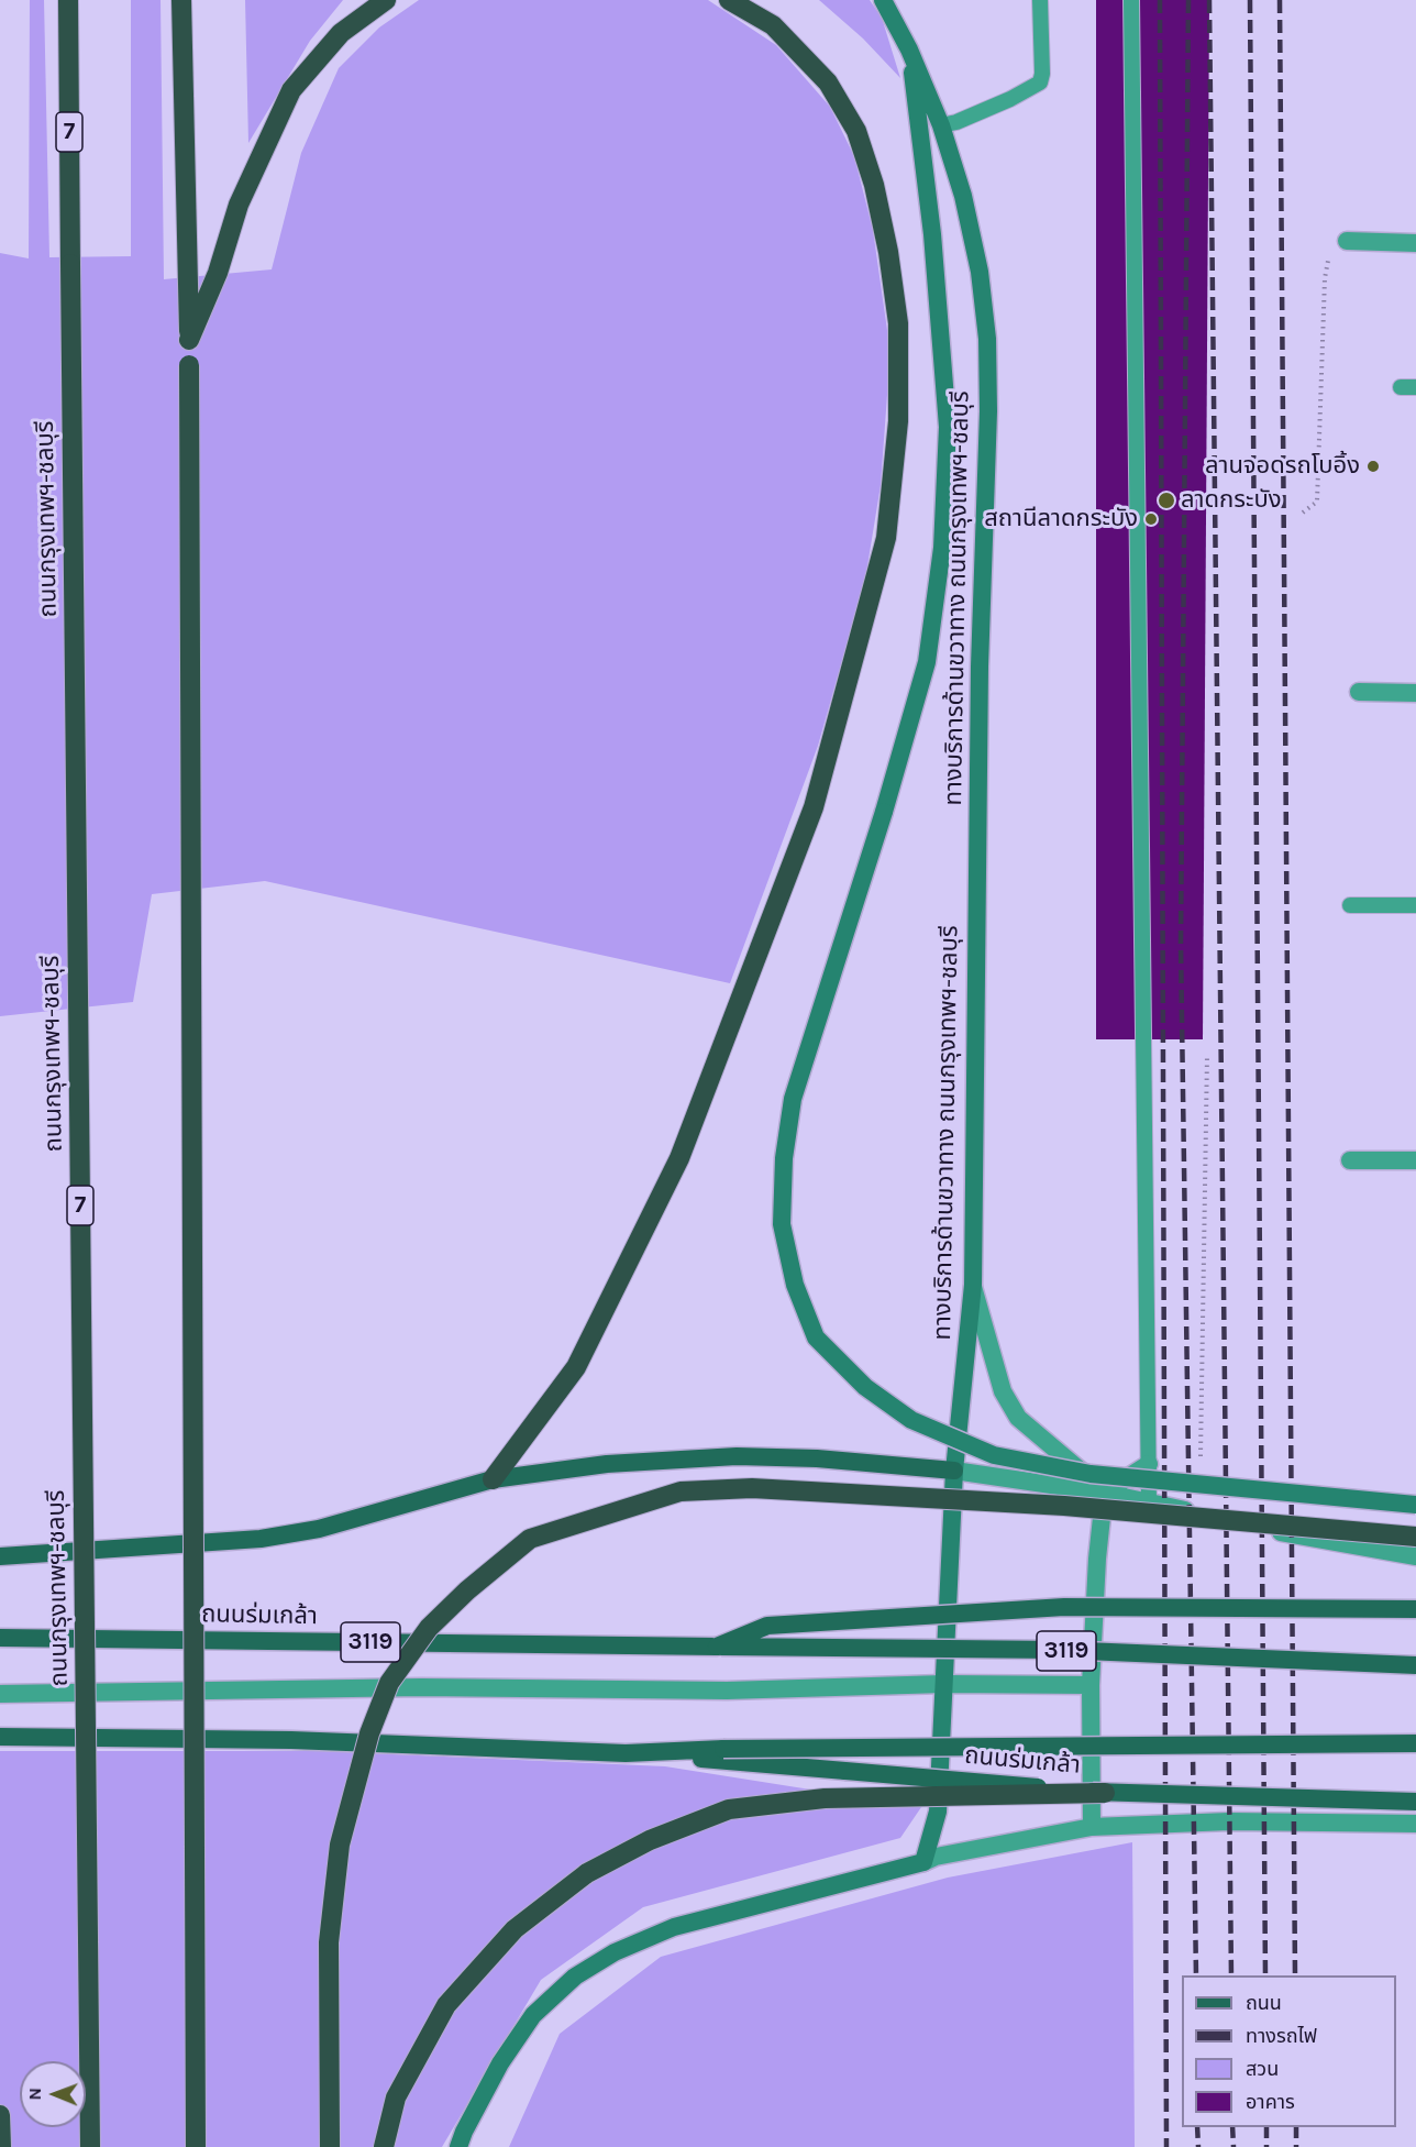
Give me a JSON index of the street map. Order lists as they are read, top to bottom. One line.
{"streets":{"highway":["7","ถนนกรุงเทพฯ-ชลบุรี"],"main road":["ทางบริการด้านขวาทาง ถนนกรุงเทพฯ-ชลบุรี","ถนนร่มเกล้า","3119"]},"places":["ลานจอดรถโบอิ้ง","ลาดกระบัง","สถานีลาดกระบัง"],"legend":["ถนน","ทางรถไฟ","สวน","อาคาร"],"north":"left"}
